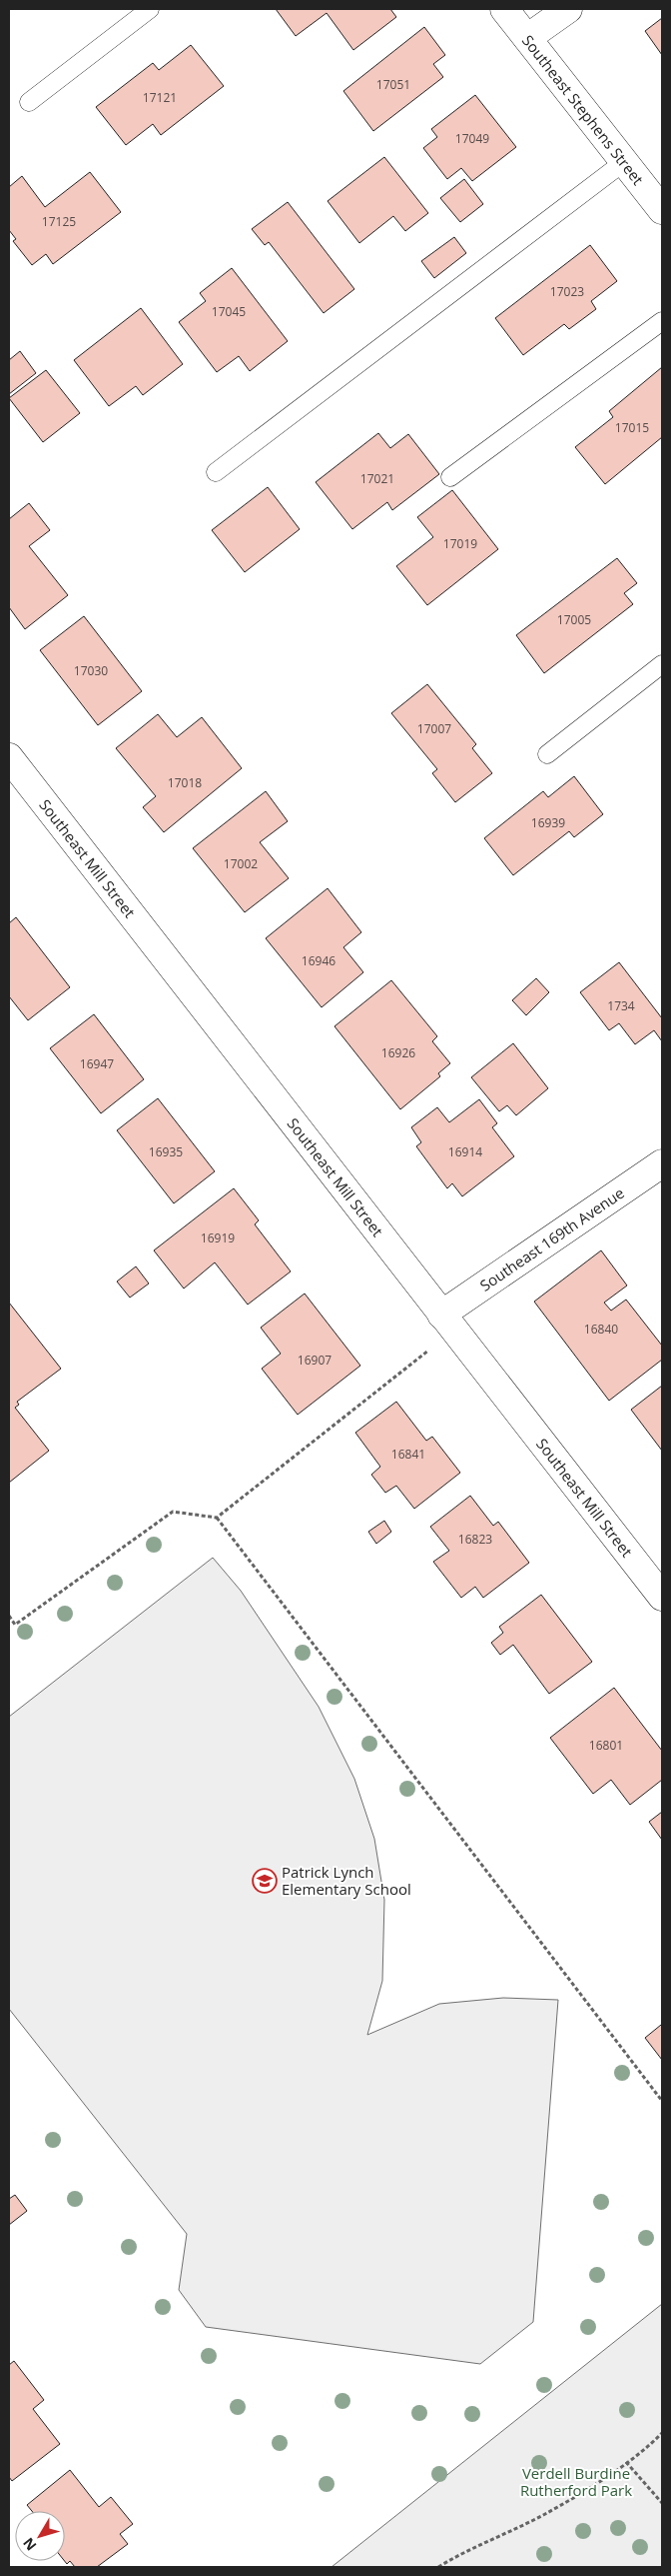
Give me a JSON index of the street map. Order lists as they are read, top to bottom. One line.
{"streets":{"street":["Southeast Stephens Street","Southeast Mill Street","Southeast 169th Avenue"]},"crossings":[["Southeast Mill Street","Southeast 169th Avenue"]],"parks":["Verdell Burdine Rutherford Park"],"places":{"school or university":["Patrick Lynch Elementary School"]},"house_numbers":["17051","17121","17049","17125","17023","17045","17015","17021","17019","17005","17030","17007","17018","16939","17002","16946","1734","16926","16947","16935","16914","16919","16840","16907","16841","16823","16801"],"north":"bottom left"}
